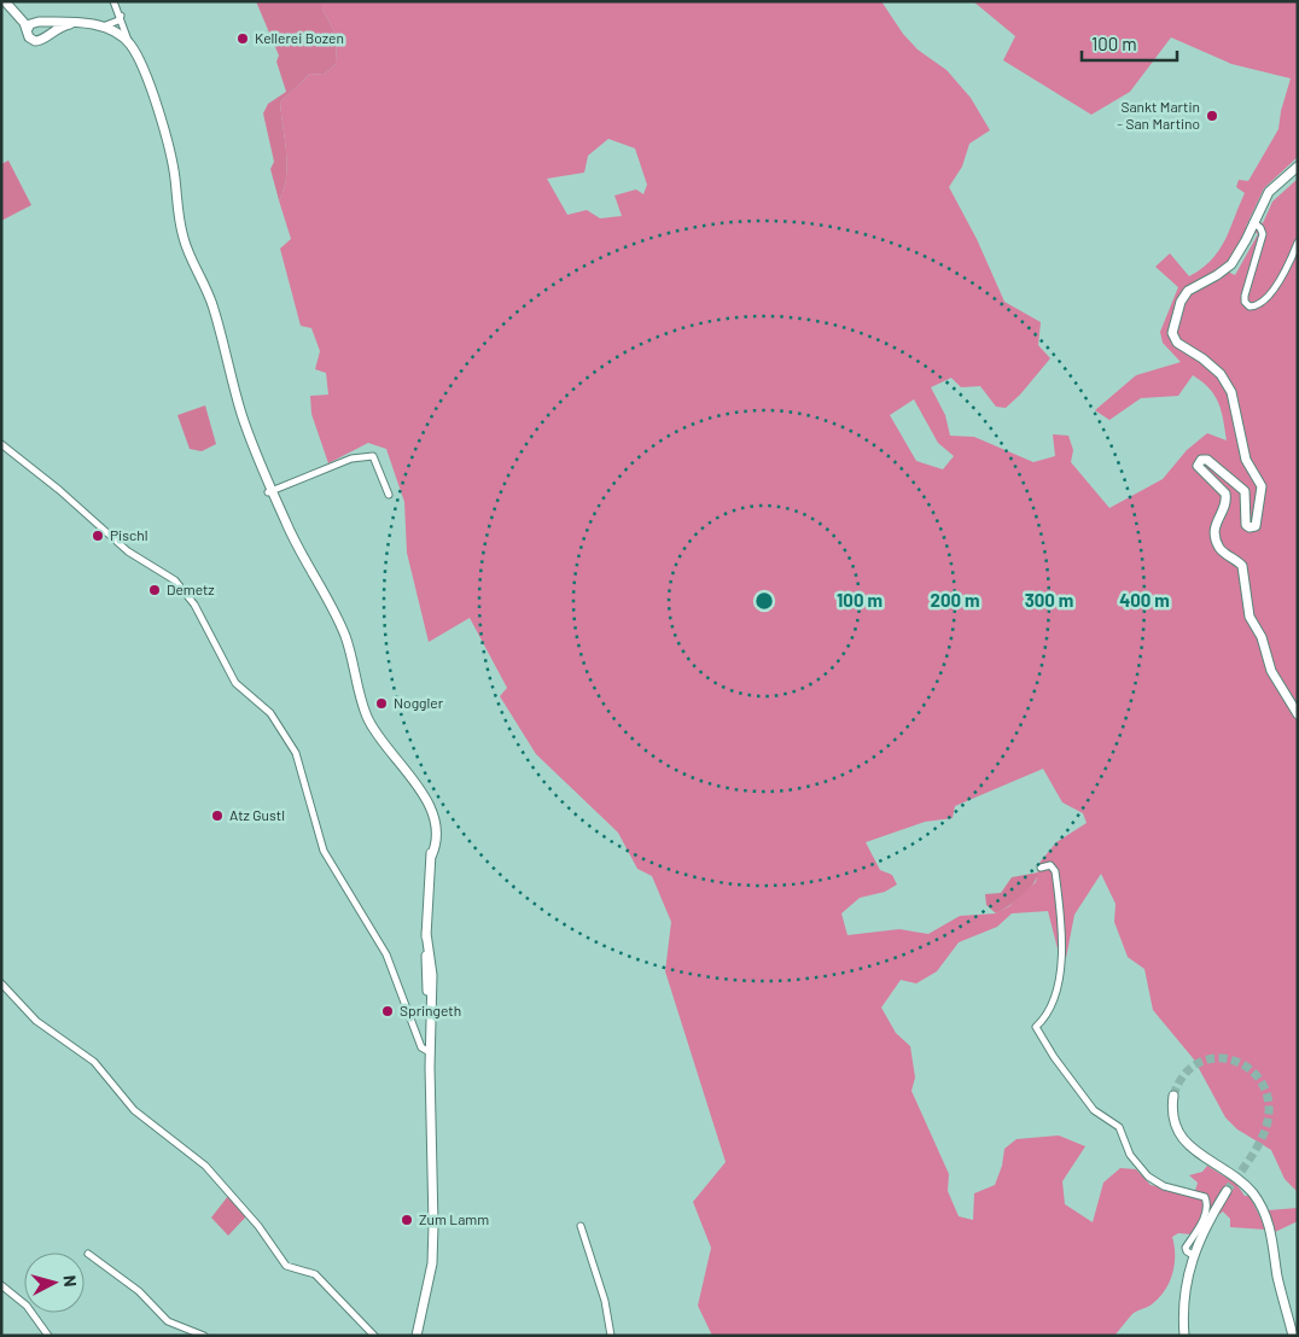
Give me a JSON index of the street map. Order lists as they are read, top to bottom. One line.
{"places":["Kellerei Bozen","Sankt Martin - San Martino","Pischl","Demetz","Noggler","Atz Gustl","Springeth","Zum Lamm"],"scale_bar":"100 m","north":"right","rings":["100 m","200 m","300 m","400 m"]}
